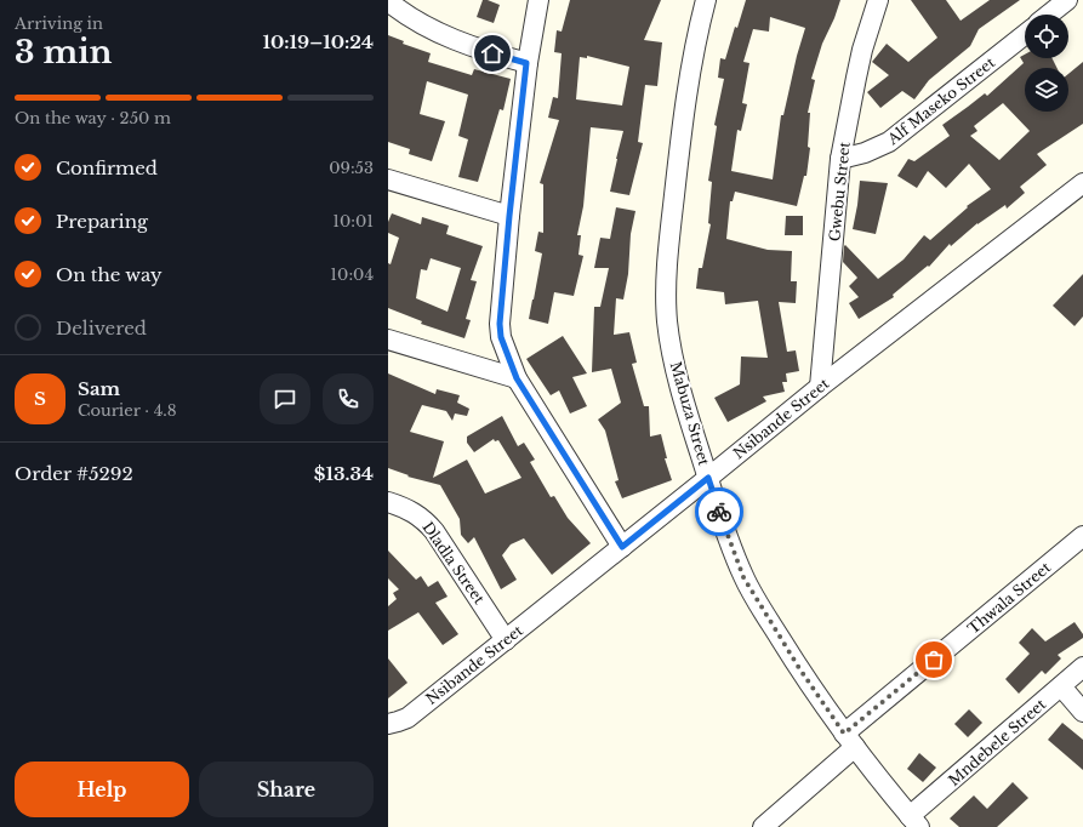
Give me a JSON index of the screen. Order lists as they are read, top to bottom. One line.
{"streets":{"street":["Alf Maseko Street","Gwebu Street","Mabuza Street","Nsibande Street","Dladla Street","Thwala Street","Mndebele Street"]},"crossings":[["Alf Maseko Street","Gwebu Street"],["Gwebu Street","Nsibande Street"],["Mabuza Street","Nsibande Street"],["Mabuza Street","Thwala Street"],["Mabuza Street","Mndebele Street"],["Nsibande Street","Dladla Street"]],"page":{"heading":["3 min","Arriving in","10:19–10:24"],"panel":["Sam","Courier · 4.8","Order #5292","$13.34"],"bar":"On the way · 250 m","list":[["Confirmed","09:53"],["Preparing","10:01"],["On the way","10:04"],"Delivered"],"round":"S","buttons":["Help","Share"]}}
